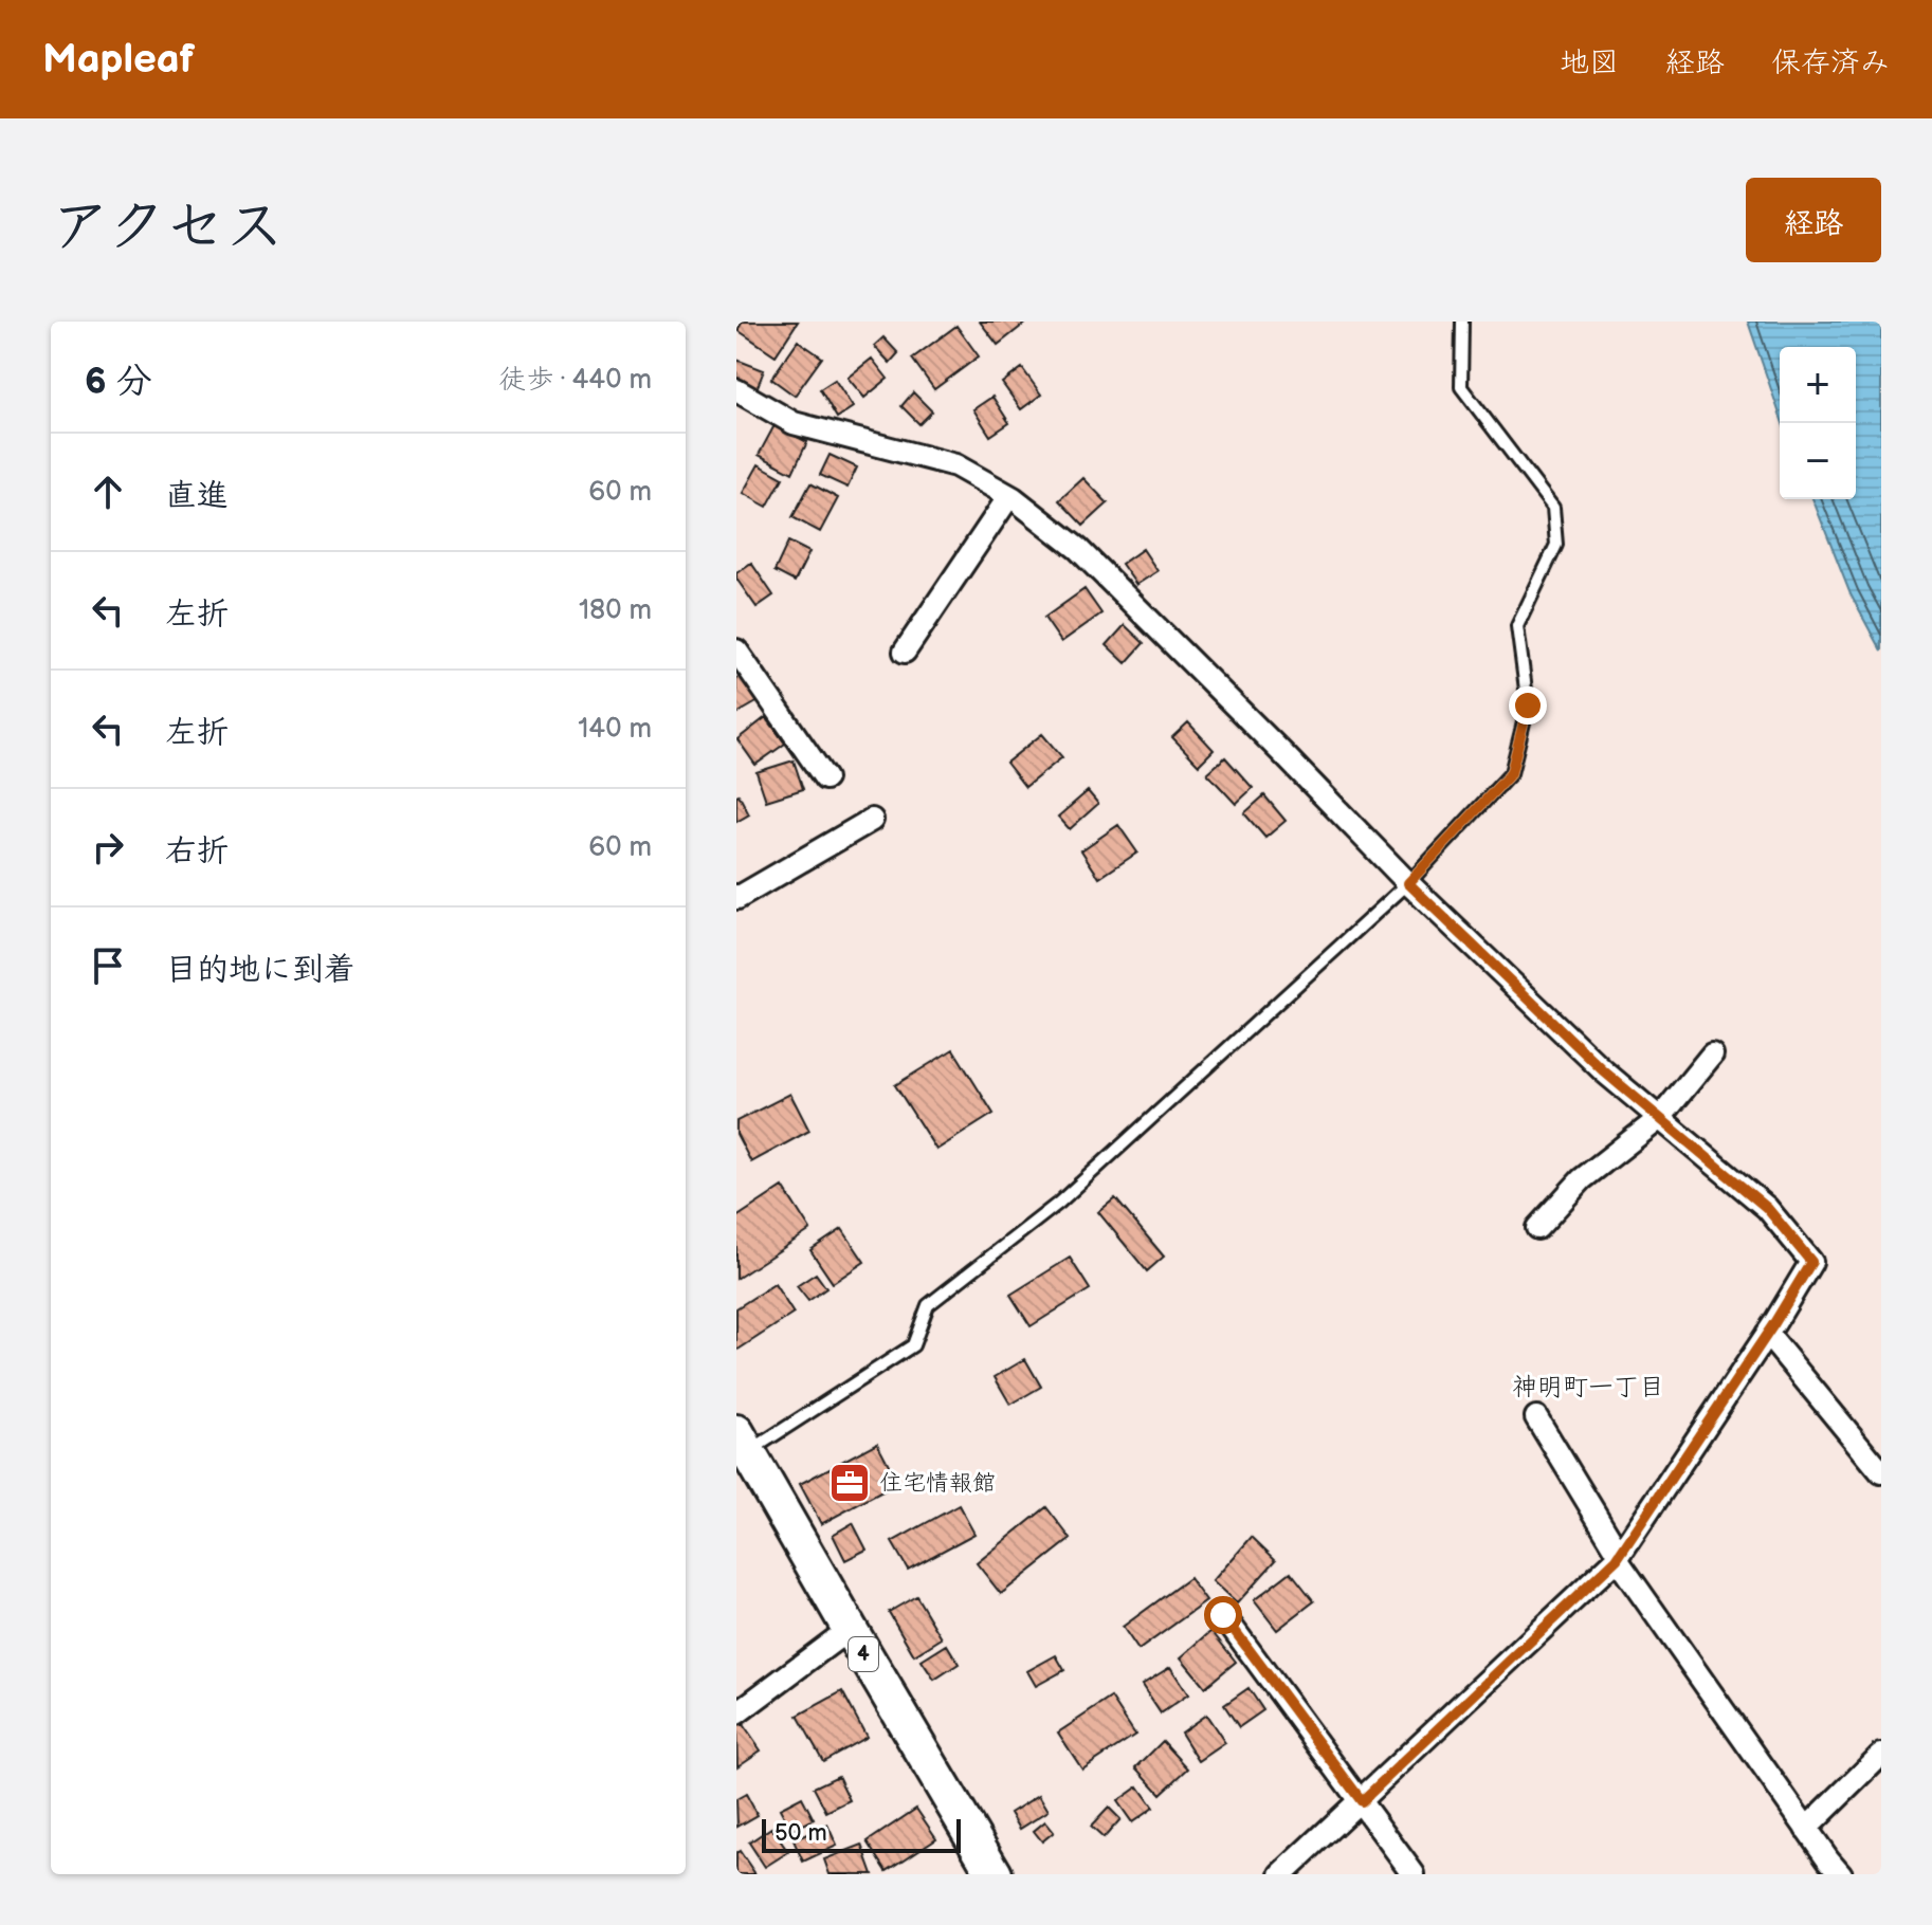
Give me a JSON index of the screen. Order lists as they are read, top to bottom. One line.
{"streets":{"highway":["4"]},"districts":["神明町一丁目"],"places":{"office":["住宅情報館"]},"scale_bar":"50 m","page":{"header":"Mapleaf","nav":["地図","経路","保存済み"],"title":"アクセス","buttons":"経路","heading":["6 分","徒歩 · 440 m"],"map_buttons":["+","−"],"list":[["直進","60 m"],["左折","180 m"],["左折","140 m"],["右折","60 m"],"目的地に到着"],"scale":"50 m"}}
